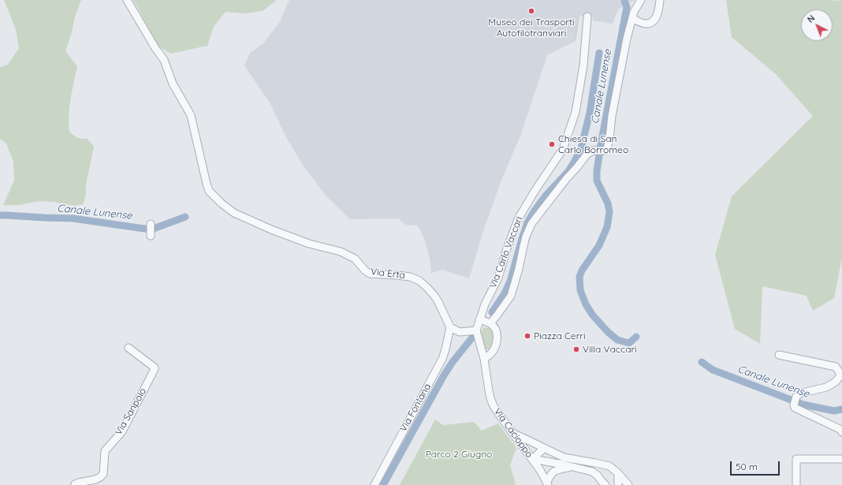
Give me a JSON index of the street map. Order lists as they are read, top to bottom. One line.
{"streets":{"street":["Via Carlo Vaccari","Via Erta","Via Fontana","Via Sanpolo","Via Cacioppo"]},"crossings":[["Via Erta","Via Fontana"]],"water":["Canale Lunense"],"parks":["Parco 2 Giugno"],"places":["Museo dei Trasporti Autofilotranviari","Chiesa di San Carlo Borromeo","Piazza Cerri","Villa Vaccari"],"scale_bar":"50 m","north":"top left"}
